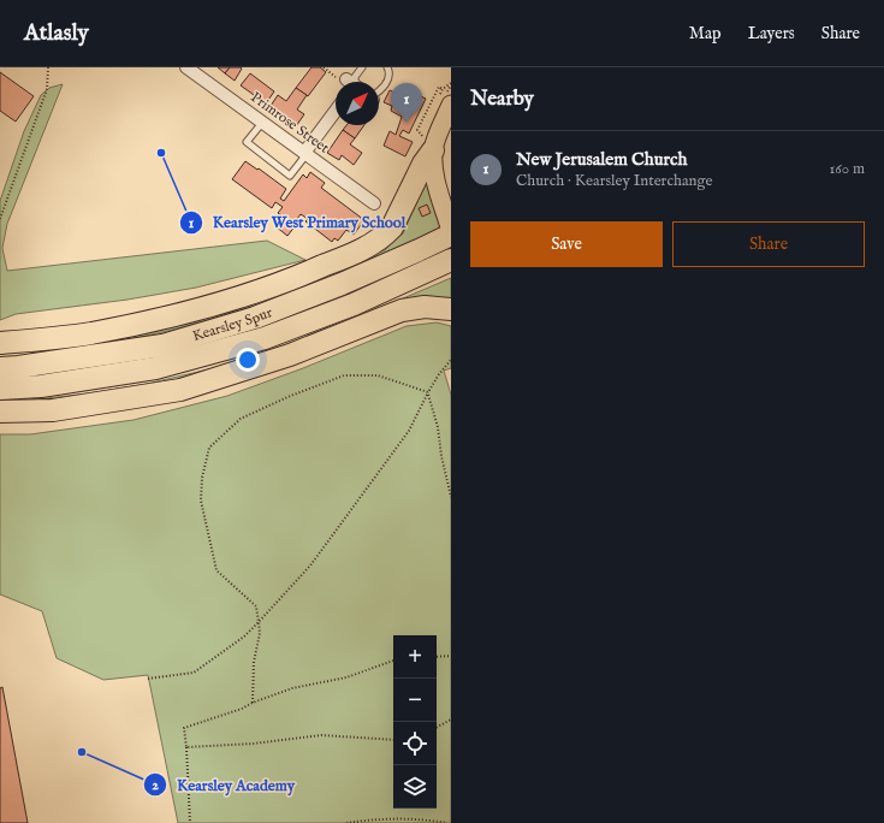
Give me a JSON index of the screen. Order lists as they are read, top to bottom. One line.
{"streets":{"highway":["Kearsley Spur"],"street":["Primrose Street"]},"places":["Kearsley West Primary School","Kearsley Academy"],"north":"top right","page":{"header":"Atlasly","nav":["Map","Layers","Share"],"heading":"Nearby","pins":"1","list":[{"mark":"1","name":"New Jerusalem Church","note":"Church · Kearsley Interchange","value":"160 m"}],"buttons":["Save","Share"],"map_buttons":["+","−"]}}
